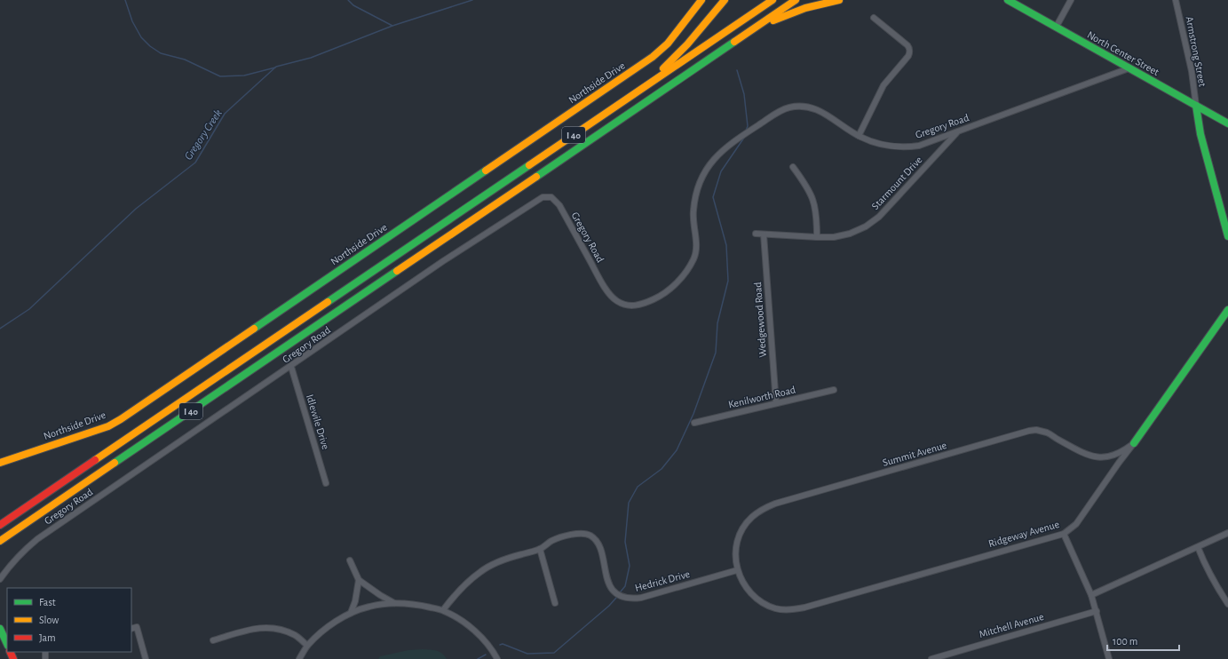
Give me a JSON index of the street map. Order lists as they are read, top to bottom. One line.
{"streets":{"main road":["North Center Street","Northside Drive","I 40","Ridgeway Avenue"],"street":["Armstrong Street","Gregory Road","Starmount Drive","Wedgewood Road","Kenilworth Road","Idlewile Drive","Summit Avenue","Hedrick Drive","Mitchell Avenue"]},"crossings":[["Armstrong Street","North Center Street"],["North Center Street","Gregory Road"],["Gregory Road","Starmount Drive"],["Gregory Road","Idlewile Drive"],["Starmount Drive","Wedgewood Road"],["Wedgewood Road","Kenilworth Road"],["Summit Avenue","Ridgeway Avenue"],["Summit Avenue","Hedrick Drive"],["Ridgeway Avenue","Hedrick Drive"]],"water":["Gregory Creek"],"legend":["Fast","Slow","Jam"],"scale_bar":"100 m"}
